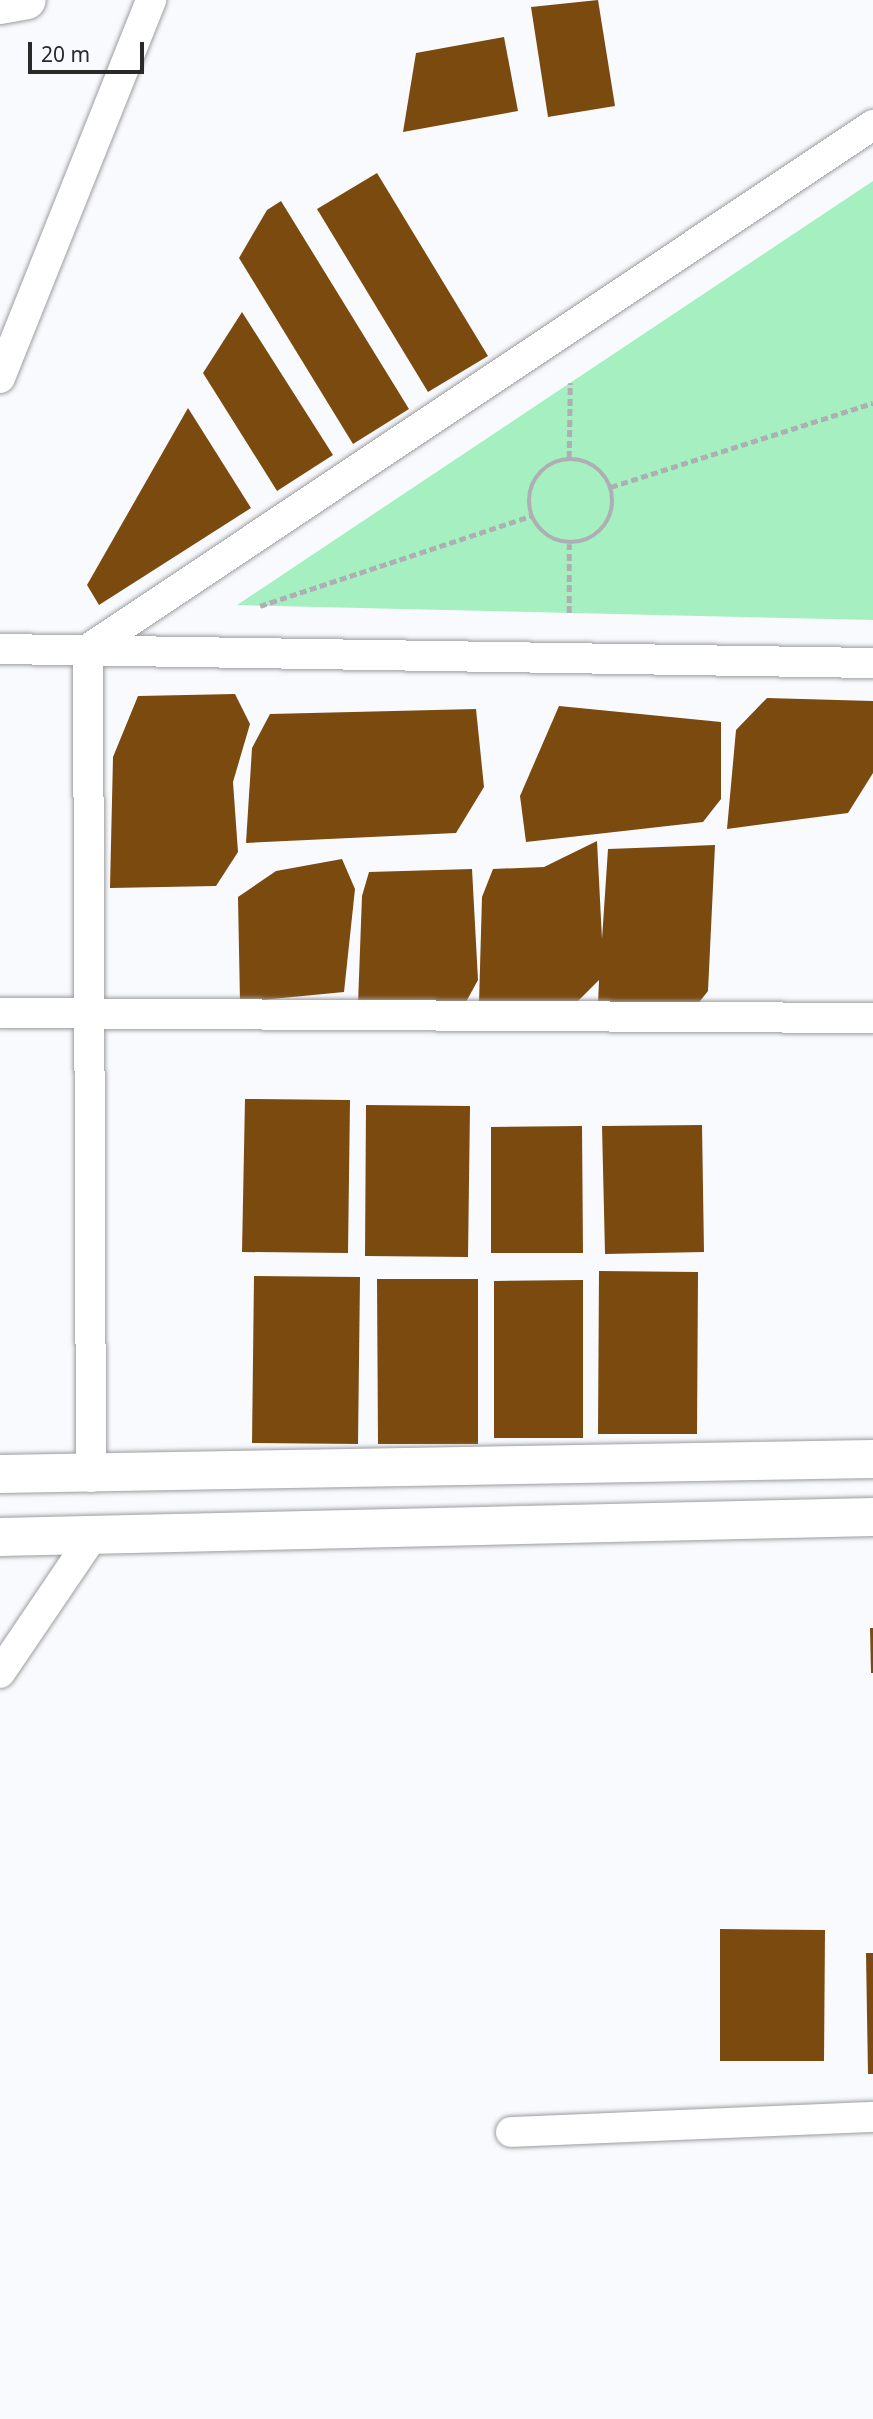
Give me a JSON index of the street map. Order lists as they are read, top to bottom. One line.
{"scale_bar":"20 m"}
